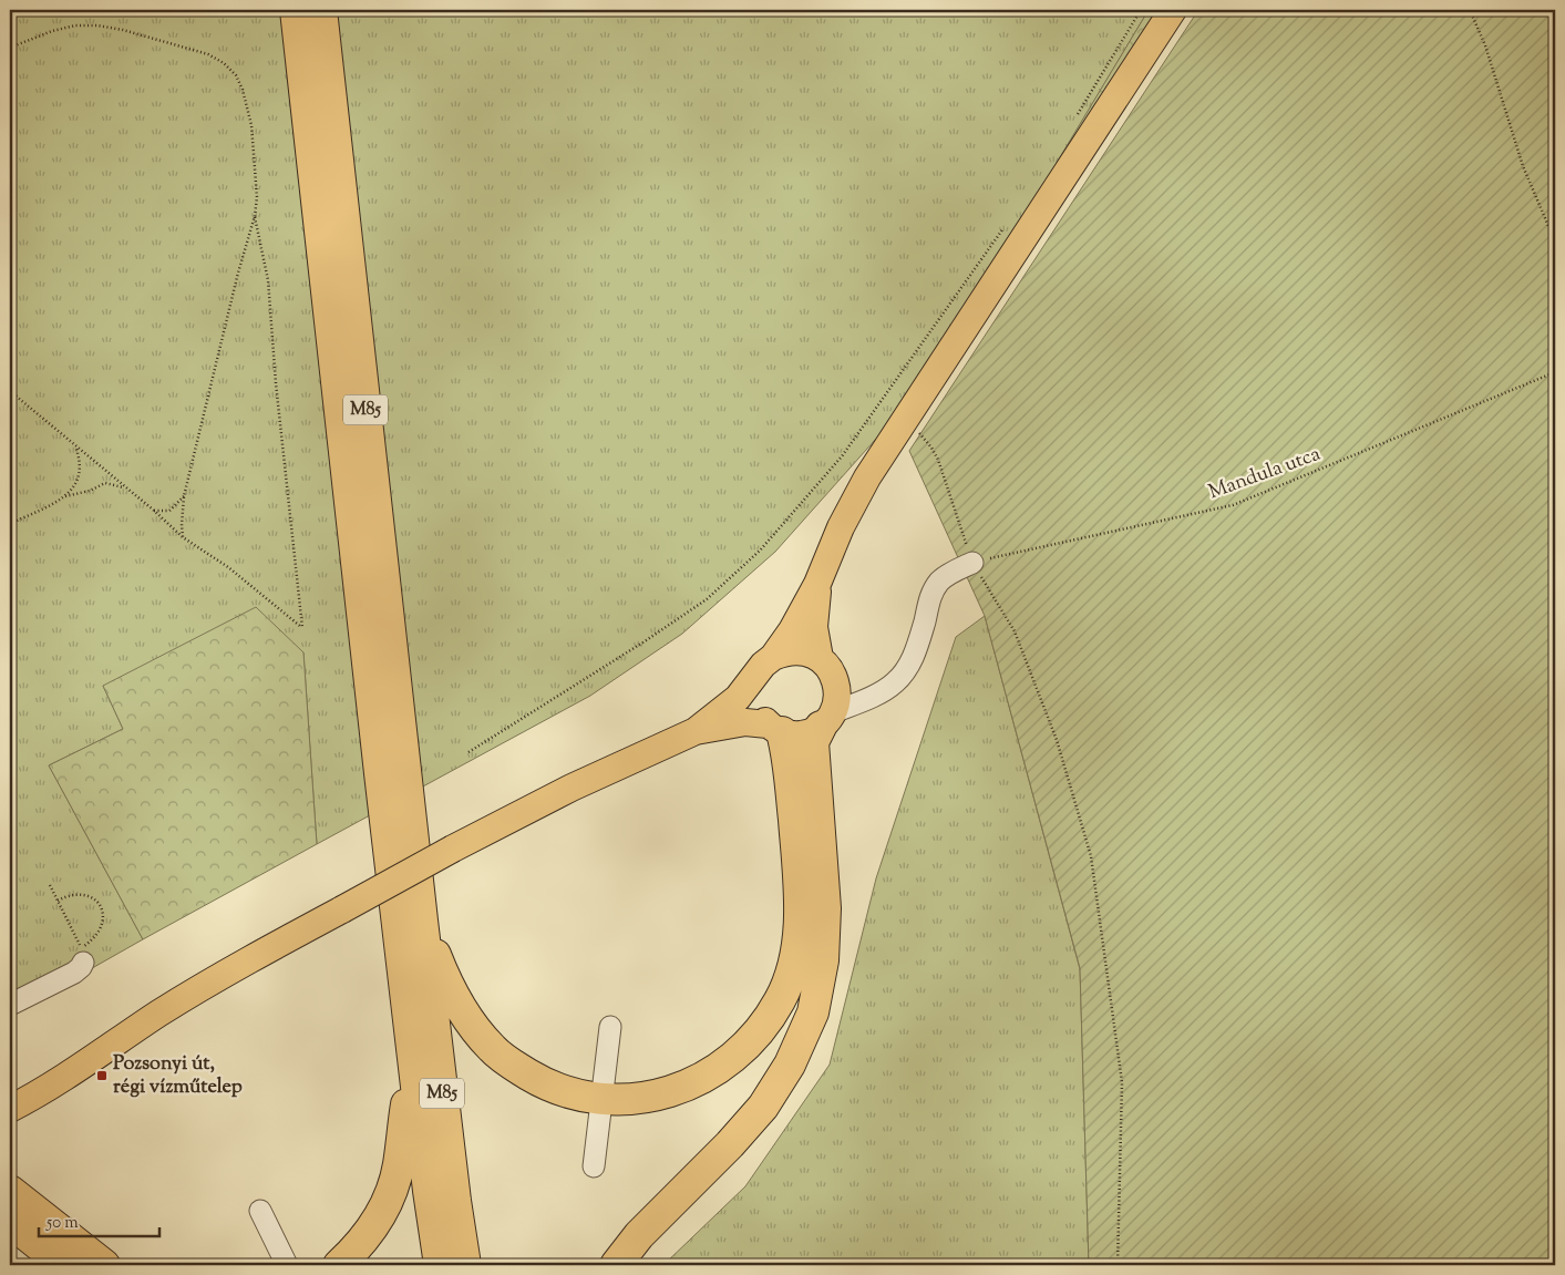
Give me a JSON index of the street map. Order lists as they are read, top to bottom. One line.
{"streets":{"highway":["M85"],"path":["Mandula utca"]},"places":{"transit":["Pozsonyi út, régi vízműtelep"]},"scale_bar":"50 m"}
